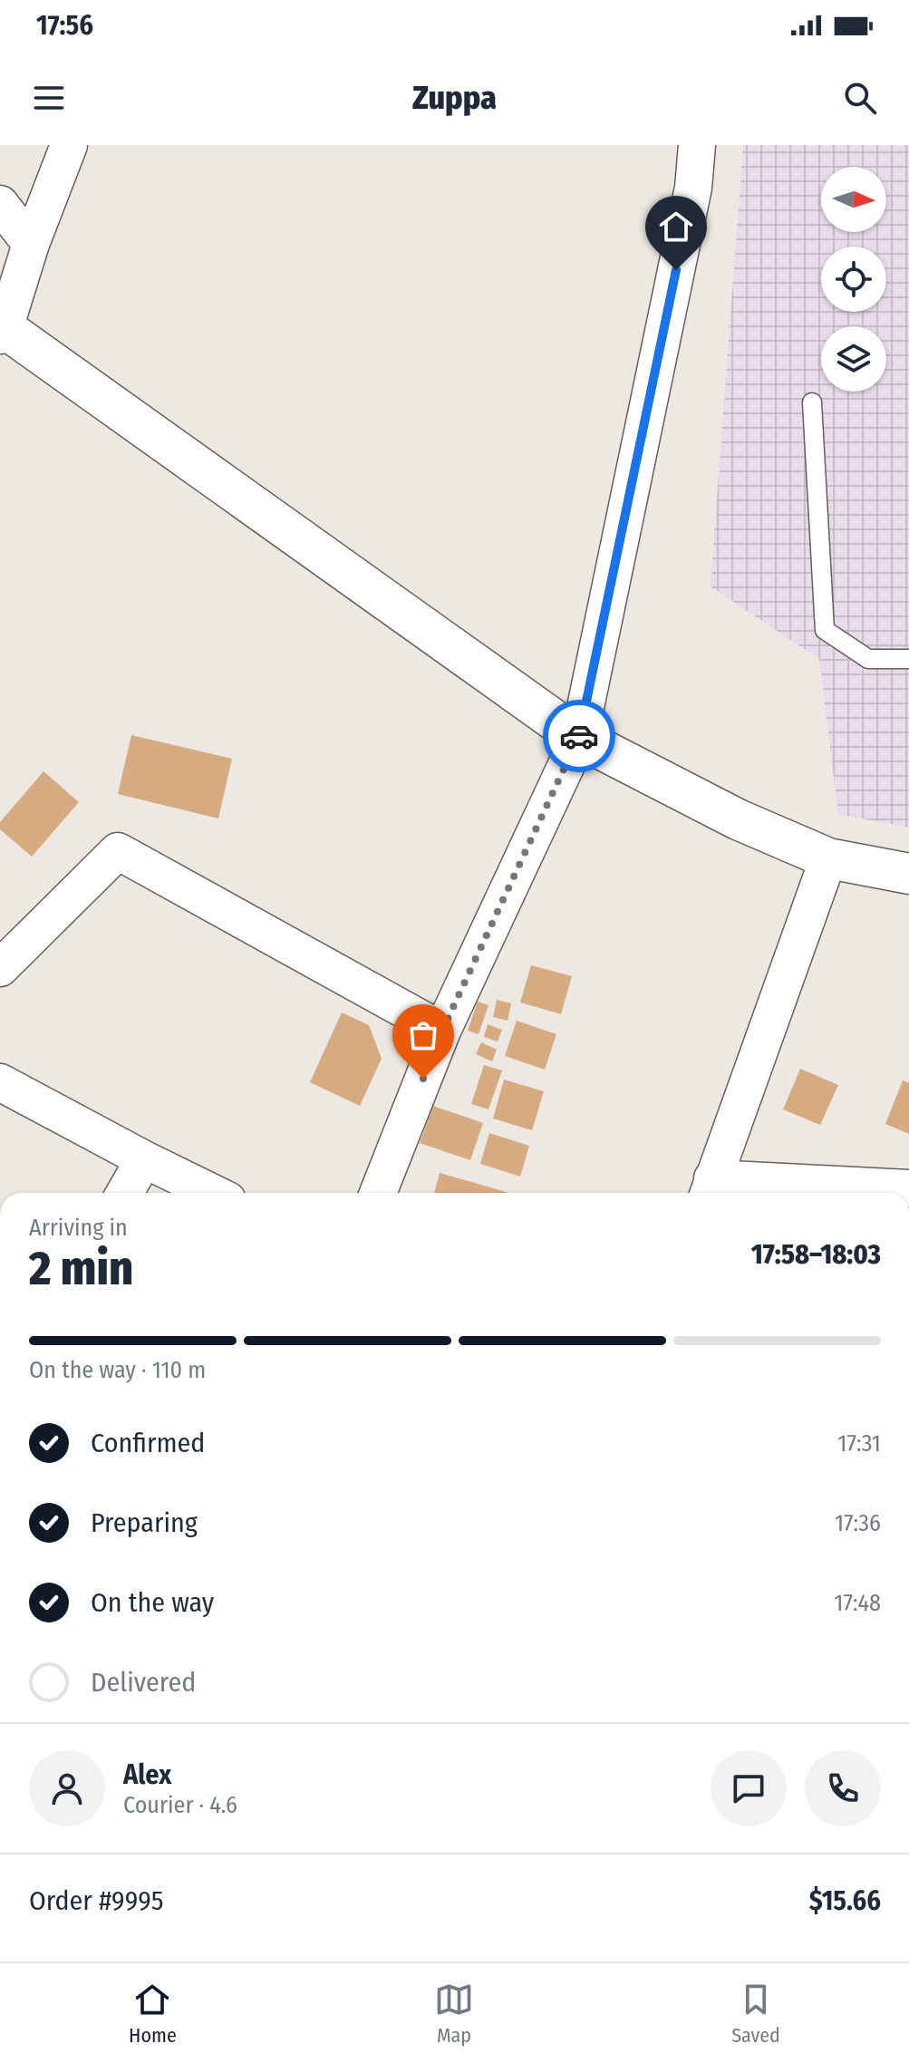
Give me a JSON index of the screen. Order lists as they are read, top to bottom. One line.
{"north":"right","page":{"status":"17:56","header":"Zuppa","heading":["2 min","Arriving in","17:58–18:03"],"panel":["Alex","Courier · 4.6","Order #9995","$15.66"],"bar":"On the way · 110 m","list":[["Confirmed","17:31"],["Preparing","17:36"],["On the way","17:48"],"Delivered"],"tabs":["Home","Map","Saved"]}}
